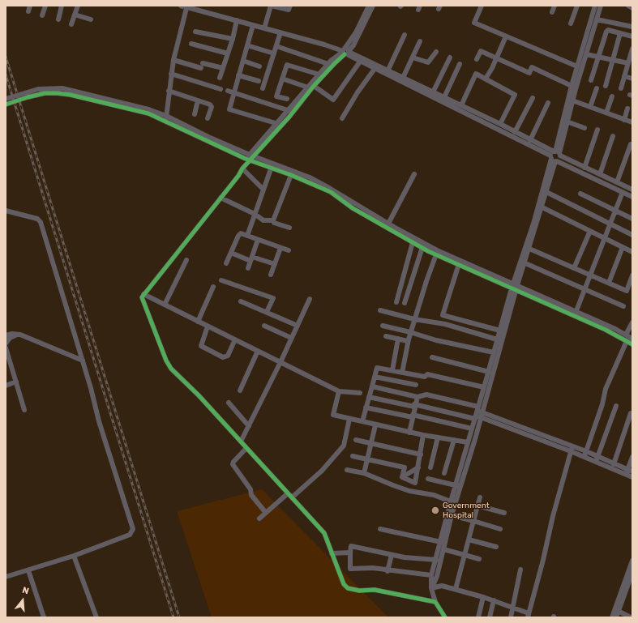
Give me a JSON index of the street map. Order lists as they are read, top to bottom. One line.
{"places":["Government Hospital"],"north":"top"}
